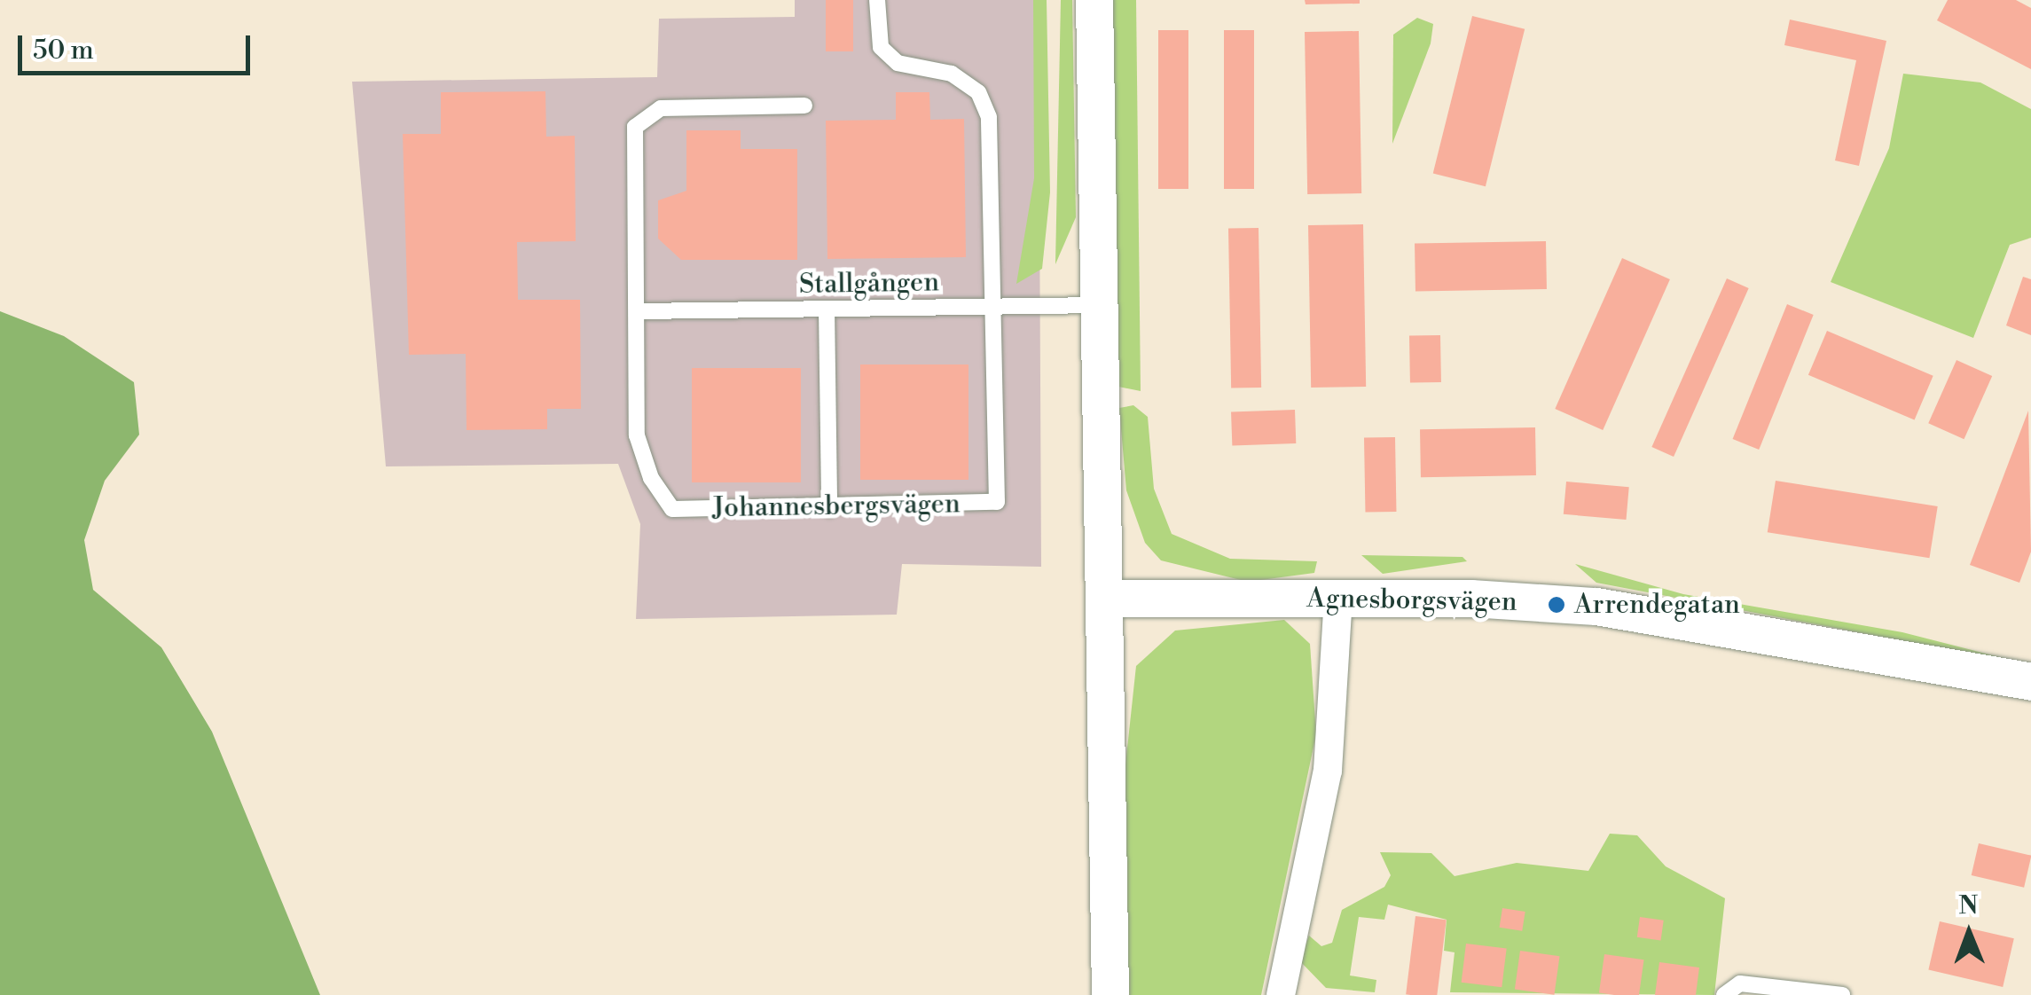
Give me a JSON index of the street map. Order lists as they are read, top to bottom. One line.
{"streets":{"street":["Agnesborgsvägen"],"lane":["Stallgången","Johannesbergsvägen"]},"crossings":[["Stallgången","Johannesbergsvägen"]],"places":["Arrendegatan"],"scale_bar":"50 m","north":"top"}
